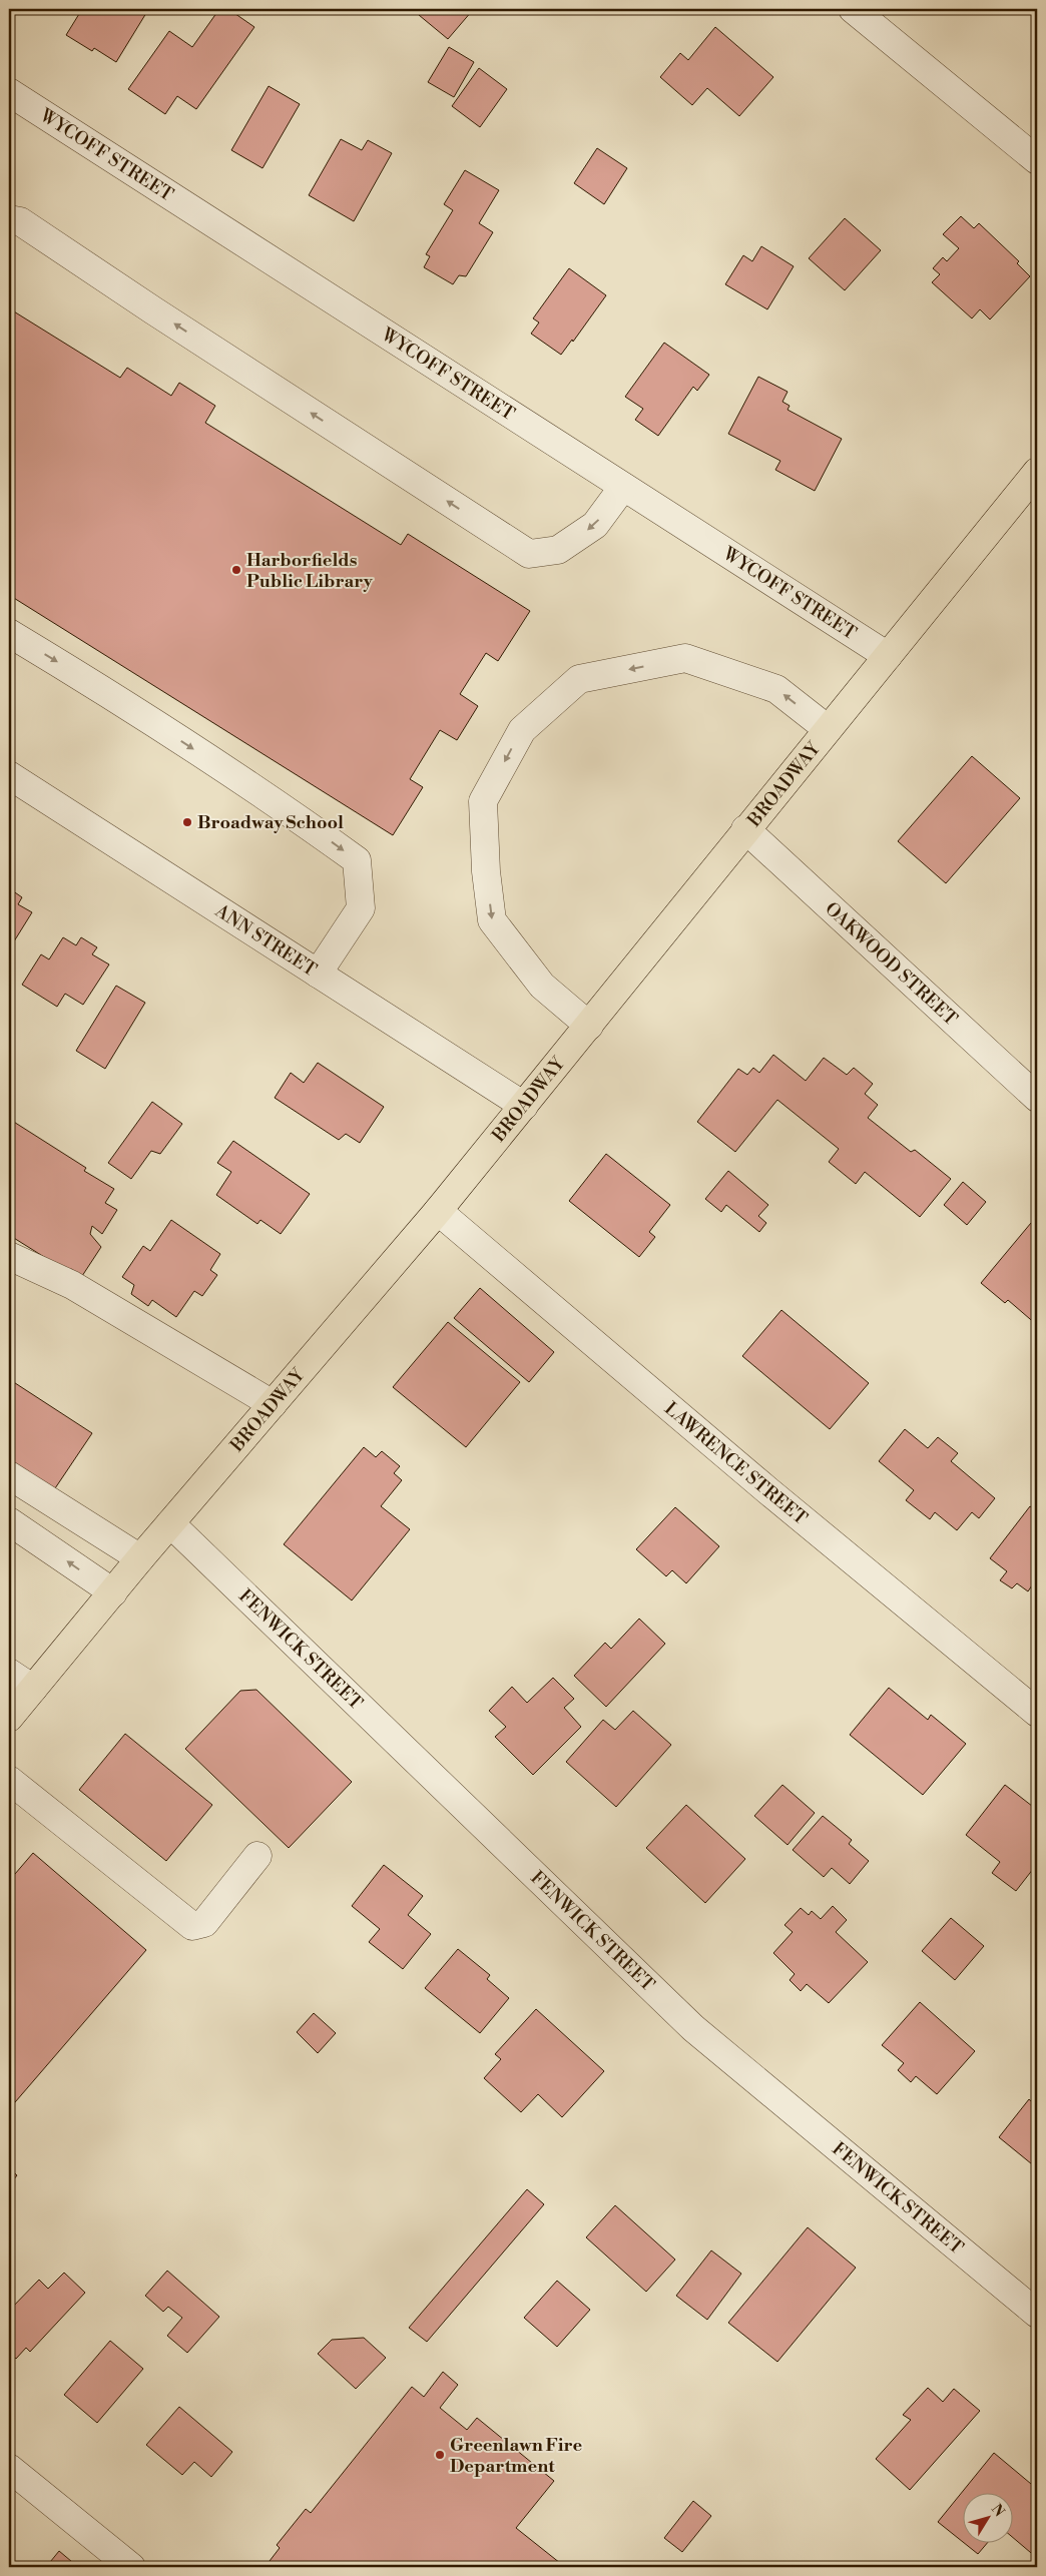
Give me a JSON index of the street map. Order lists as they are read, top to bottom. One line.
{"streets":{"main road":["BROADWAY"],"street":["WYCOFF STREET","ANN STREET","OAKWOOD STREET","LAWRENCE STREET","FENWICK STREET"]},"crossings":[["WYCOFF STREET","BROADWAY"],["BROADWAY","ANN STREET"],["BROADWAY","OAKWOOD STREET"],["BROADWAY","LAWRENCE STREET"],["BROADWAY","FENWICK STREET"]],"places":["Harborfields Public Library","Broadway School","Greenlawn Fire Department"],"north":"top right"}
